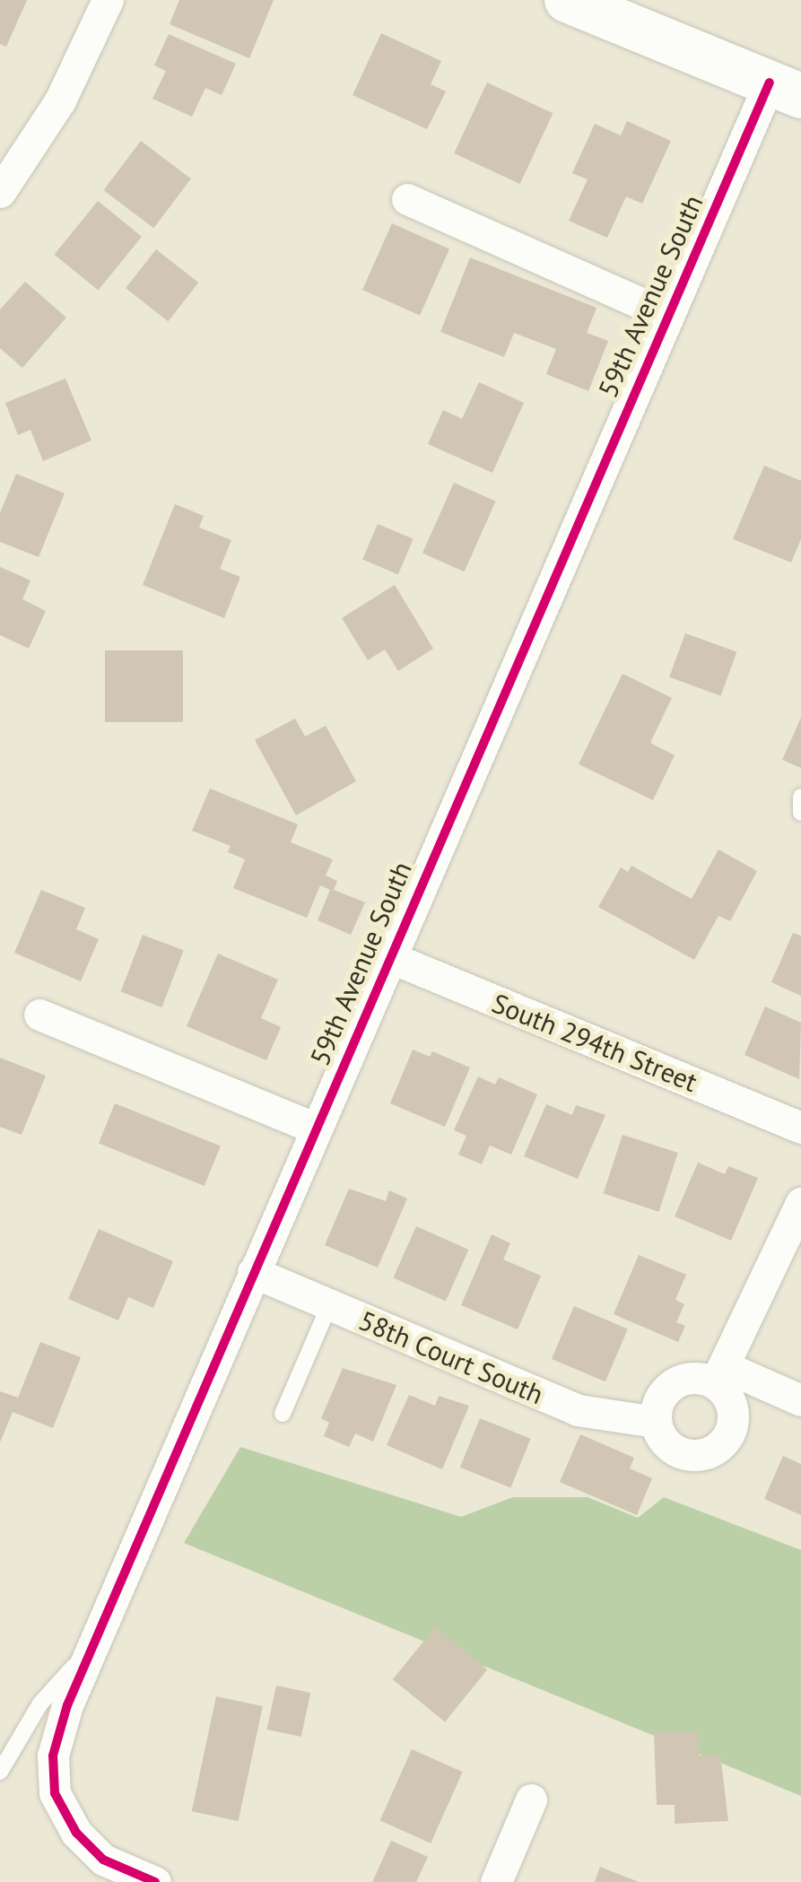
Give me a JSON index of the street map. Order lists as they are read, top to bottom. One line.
{"streets":{"street":["59th Avenue South","South 294th Street","58th Court South"]},"crossings":[["59th Avenue South","South 294th Street"],["59th Avenue South","58th Court South"]]}
